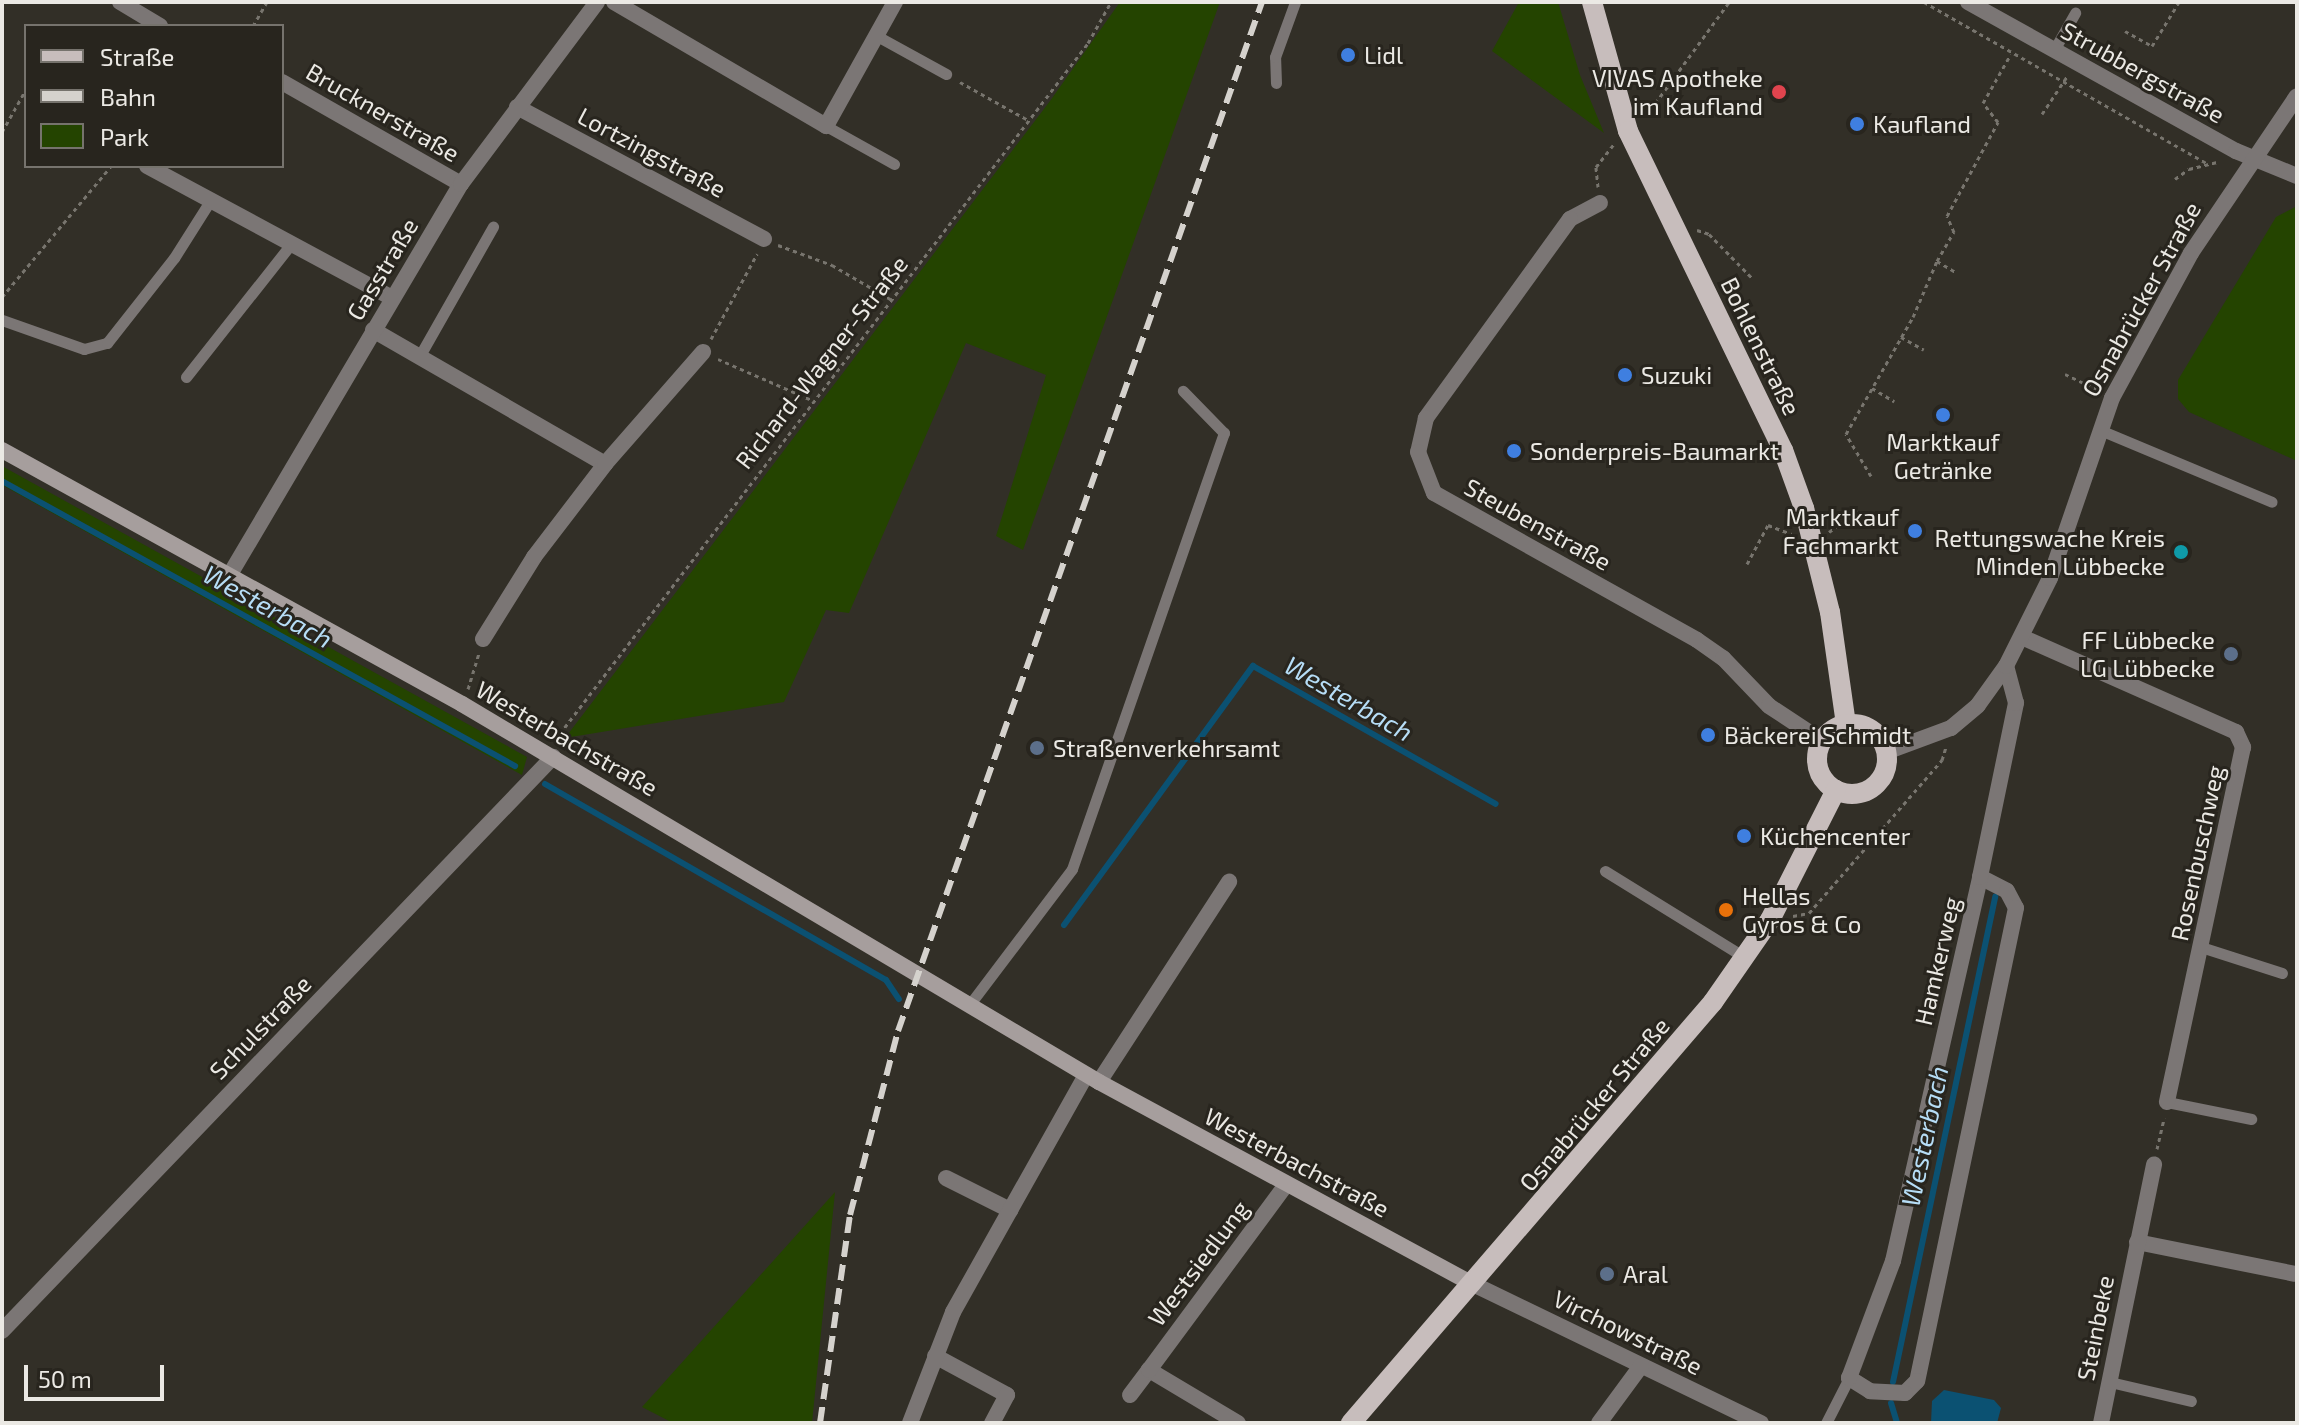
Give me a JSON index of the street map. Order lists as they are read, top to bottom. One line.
{"streets":{"main road":["Osnabrücker Straße","Bohlenstraße","Westerbachstraße"],"street":["Strubbergstraße","Brucknerstraße","Lortzingstraße","Gasstraße","Steubenstraße","Rosenbuschweg","Hamkerweg","Schulstraße","Westsiedlung","Steinbeke","Virchowstraße"],"path":["Richard-Wagner-Straße"]},"crossings":[["Strubbergstraße","Osnabrücker Straße"],["Brucknerstraße","Gasstraße"],["Lortzingstraße","Gasstraße"],["Gasstraße","Westerbachstraße"],["Osnabrücker Straße","Bohlenstraße"],["Osnabrücker Straße","Steubenstraße"],["Osnabrücker Straße","Westerbachstraße"],["Osnabrücker Straße","Rosenbuschweg"],["Osnabrücker Straße","Hamkerweg"],["Osnabrücker Straße","Virchowstraße"],["Bohlenstraße","Steubenstraße"],["Richard-Wagner-Straße","Westerbachstraße"],["Richard-Wagner-Straße","Schulstraße"],["Westerbachstraße","Schulstraße"],["Westerbachstraße","Westsiedlung"],["Westerbachstraße","Virchowstraße"]],"water":["Westerbach"],"places":["Lidl","VIVAS Apotheke im Kaufland","Kaufland","Suzuki","Marktkauf Getränke","Sonderpreis-Baumarkt","Marktkauf Fachmarkt","Rettungswache Kreis Minden Lübbecke","FF Lübbecke LG Lübbecke","Bäckerei Schmidt","Straßenverkehrsamt","Küchencenter","Hellas Gyros & Co","Aral"],"legend":["Straße","Bahn","Park"],"scale_bar":"50 m"}
